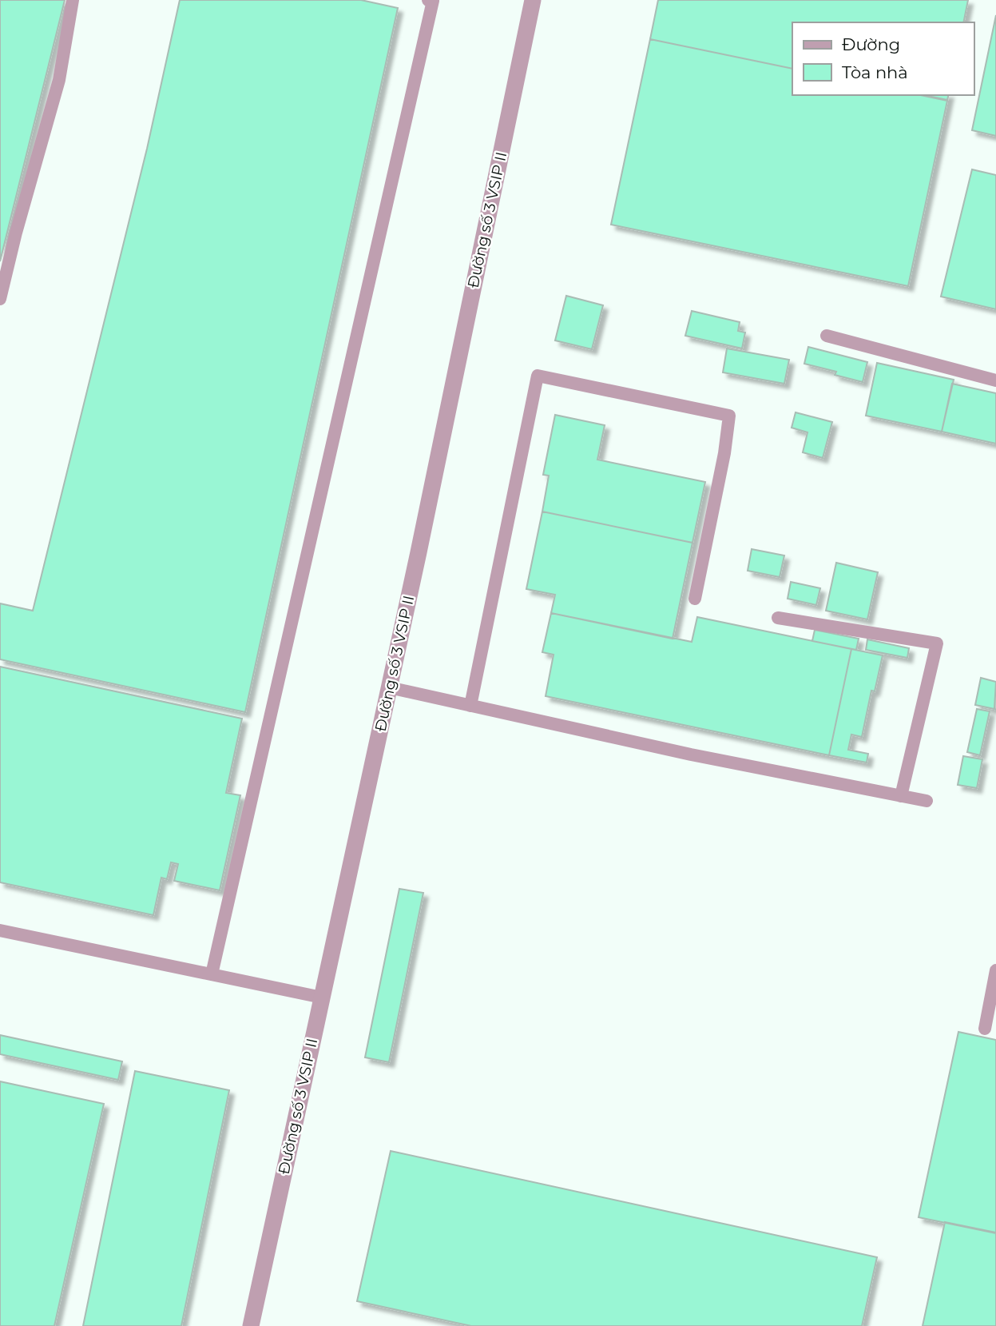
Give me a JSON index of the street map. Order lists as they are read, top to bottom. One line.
{"streets":{"street":["Đường số 3 VSIP II"]},"legend":["Đường","Tòa nhà"]}
